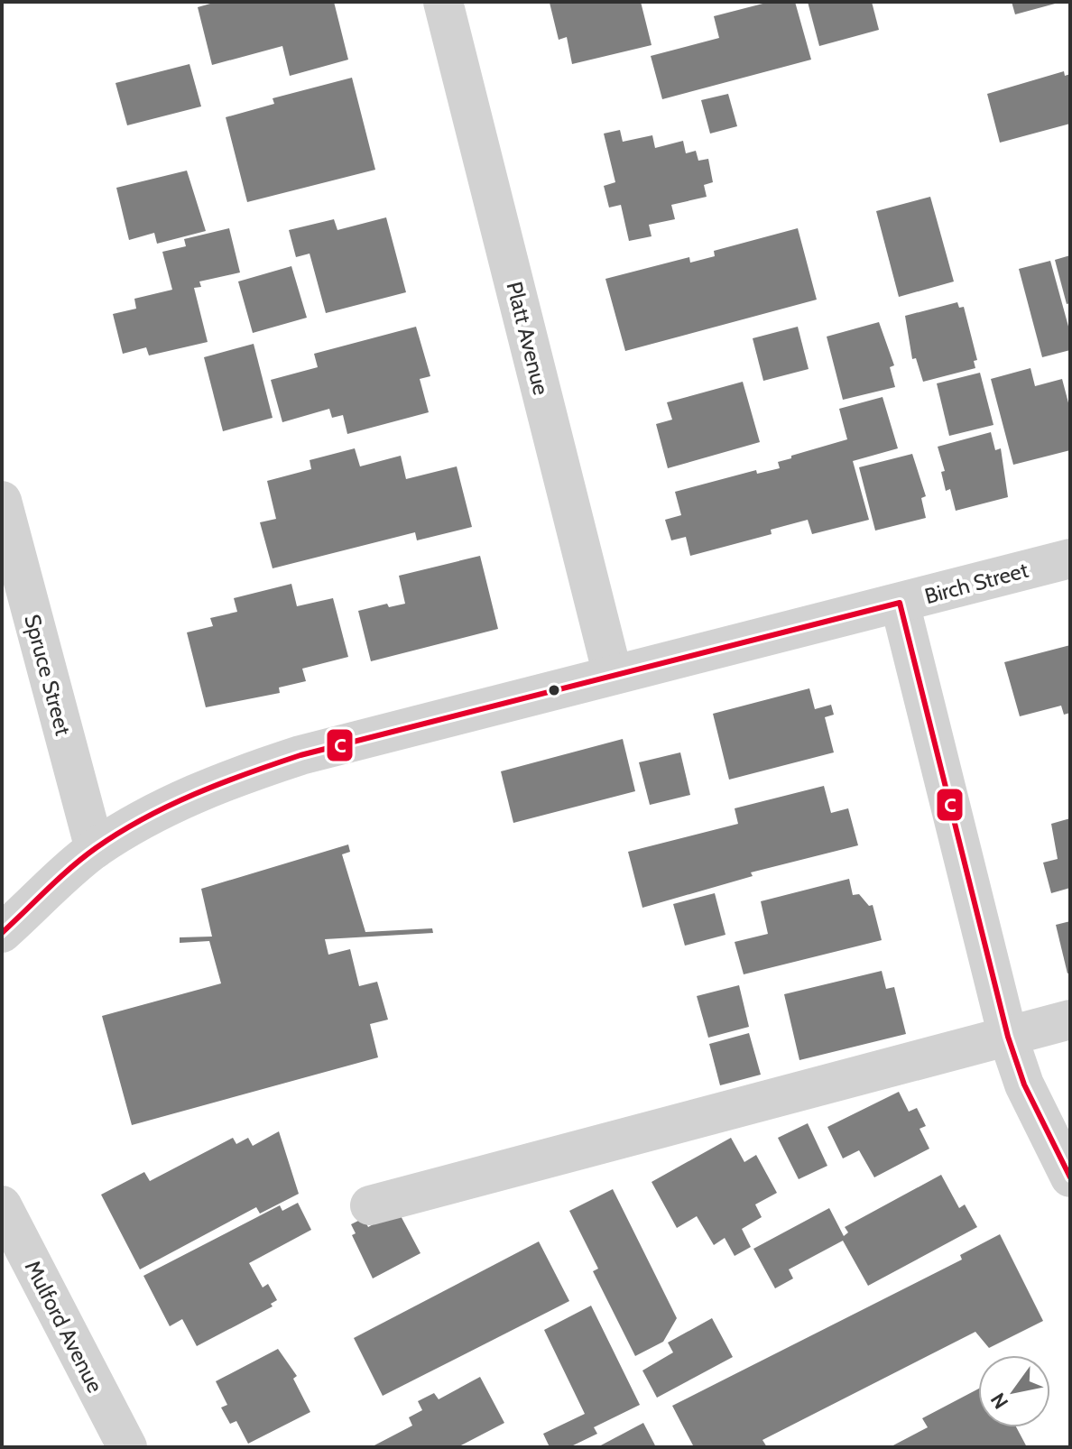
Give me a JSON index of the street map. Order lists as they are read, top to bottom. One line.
{"streets":{"street":["Platt Avenue","Birch Street","Spruce Street","Mulford Avenue"]},"crossings":[["Platt Avenue","Birch Street"],["Birch Street","Spruce Street"]],"lines":["transit line C"],"north":"bottom left"}
